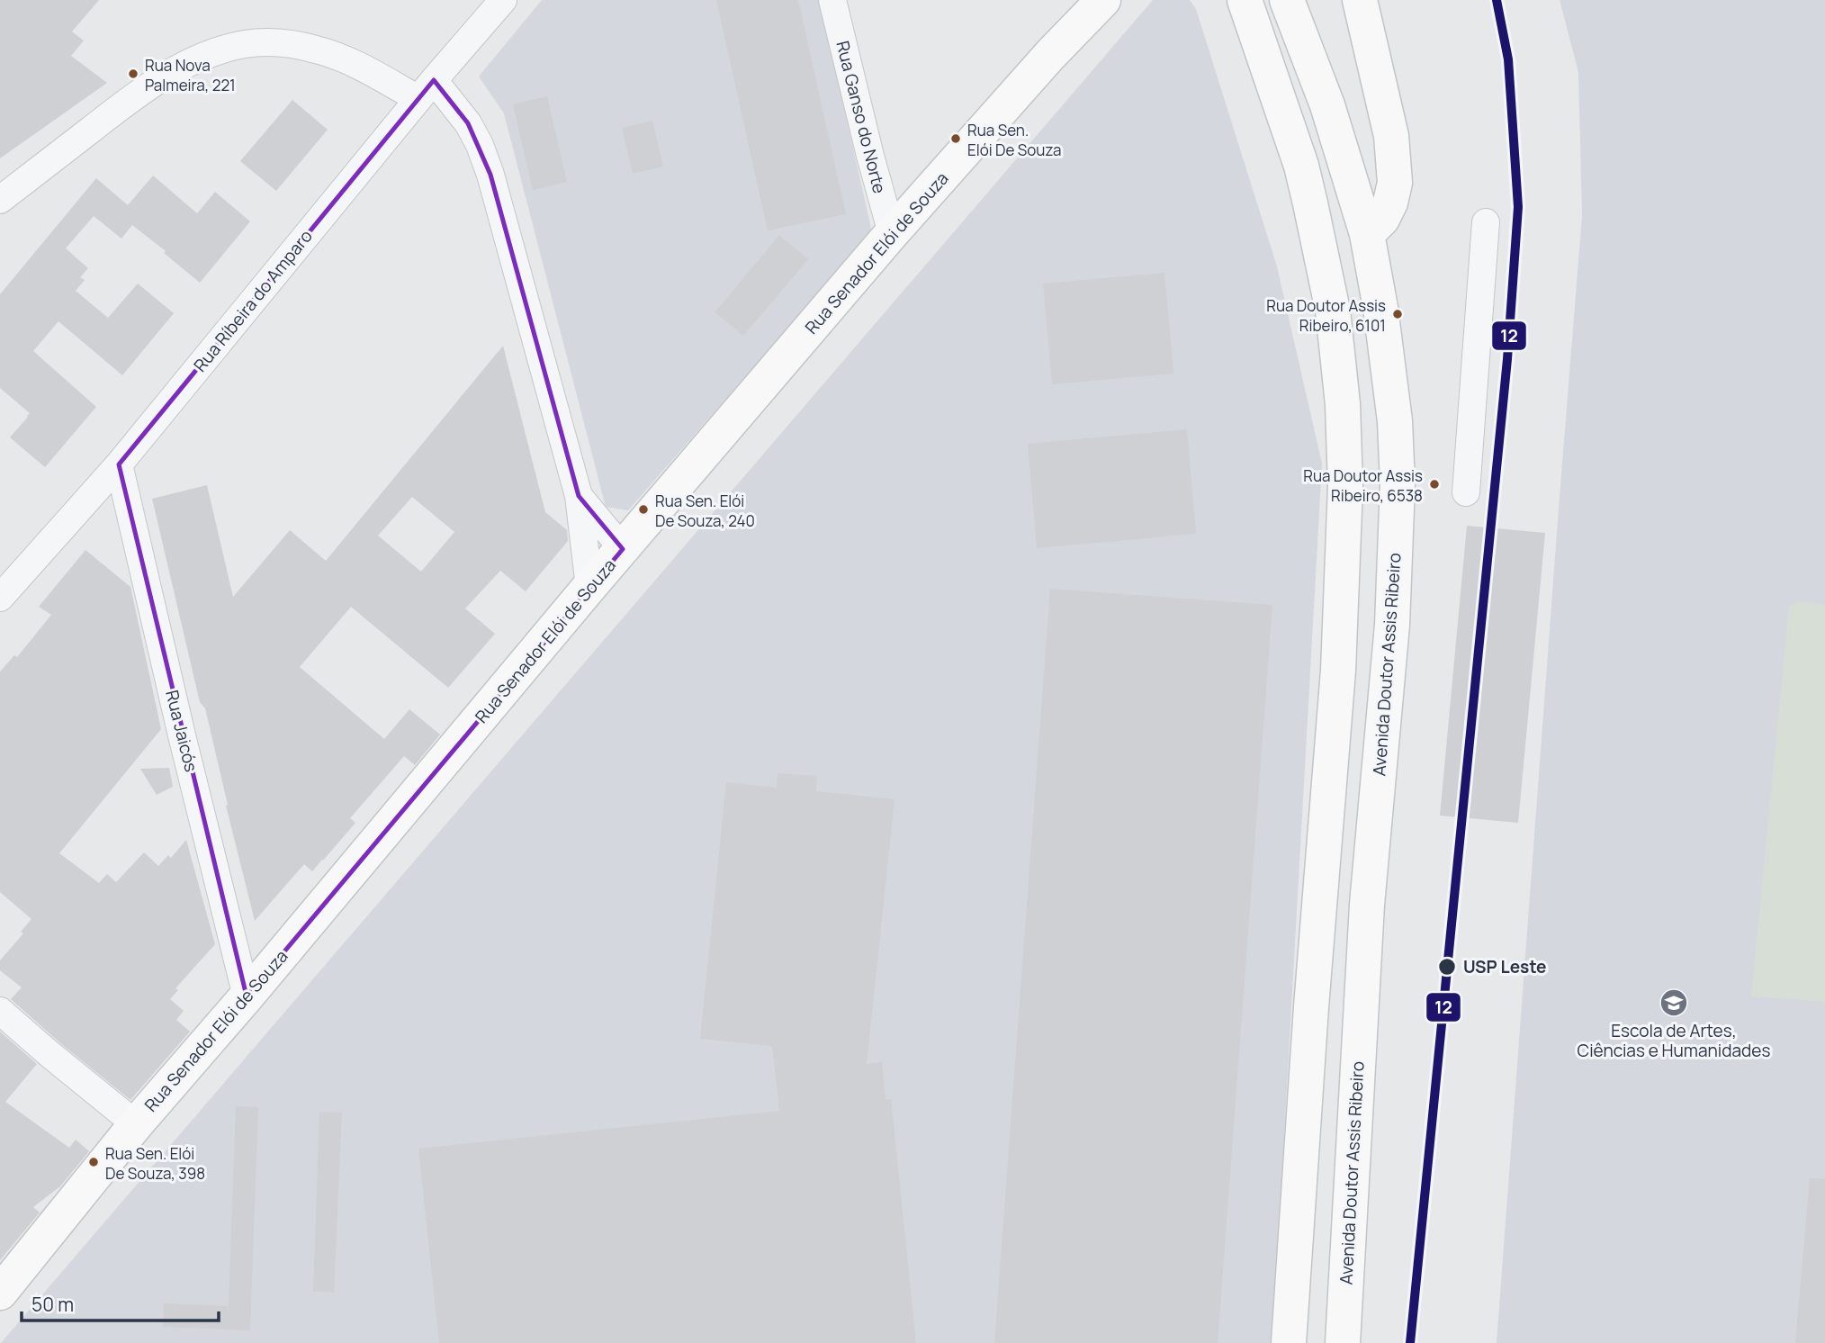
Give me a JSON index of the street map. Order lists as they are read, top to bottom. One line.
{"streets":{"main road":["Rua Senador Elói de Souza","Avenida Doutor Assis Ribeiro"],"street":["Rua Ganso do Norte","Rua Ríbeira do Amparo","Rua Jaicós"]},"crossings":[["Rua Ganso do Norte","Rua Senador Elói de Souza"],["Rua Senador Elói de Souza","Rua Jaicós"],["Rua Ríbeira do Amparo","Rua Jaicós"]],"places":{"other":["Rua Nova Palmeira, 221","Rua Sen. Elói De Souza","Rua Doutor Assis Ribeiro, 6101","Rua Doutor Assis Ribeiro, 6538","Rua Sen. Elói De Souza, 240","USP Leste","Rua Sen. Elói De Souza, 398"],"school or university":["Escola de Artes, Ciências e Humanidades"]},"lines":["transit line 12"],"scale_bar":"50 m"}
